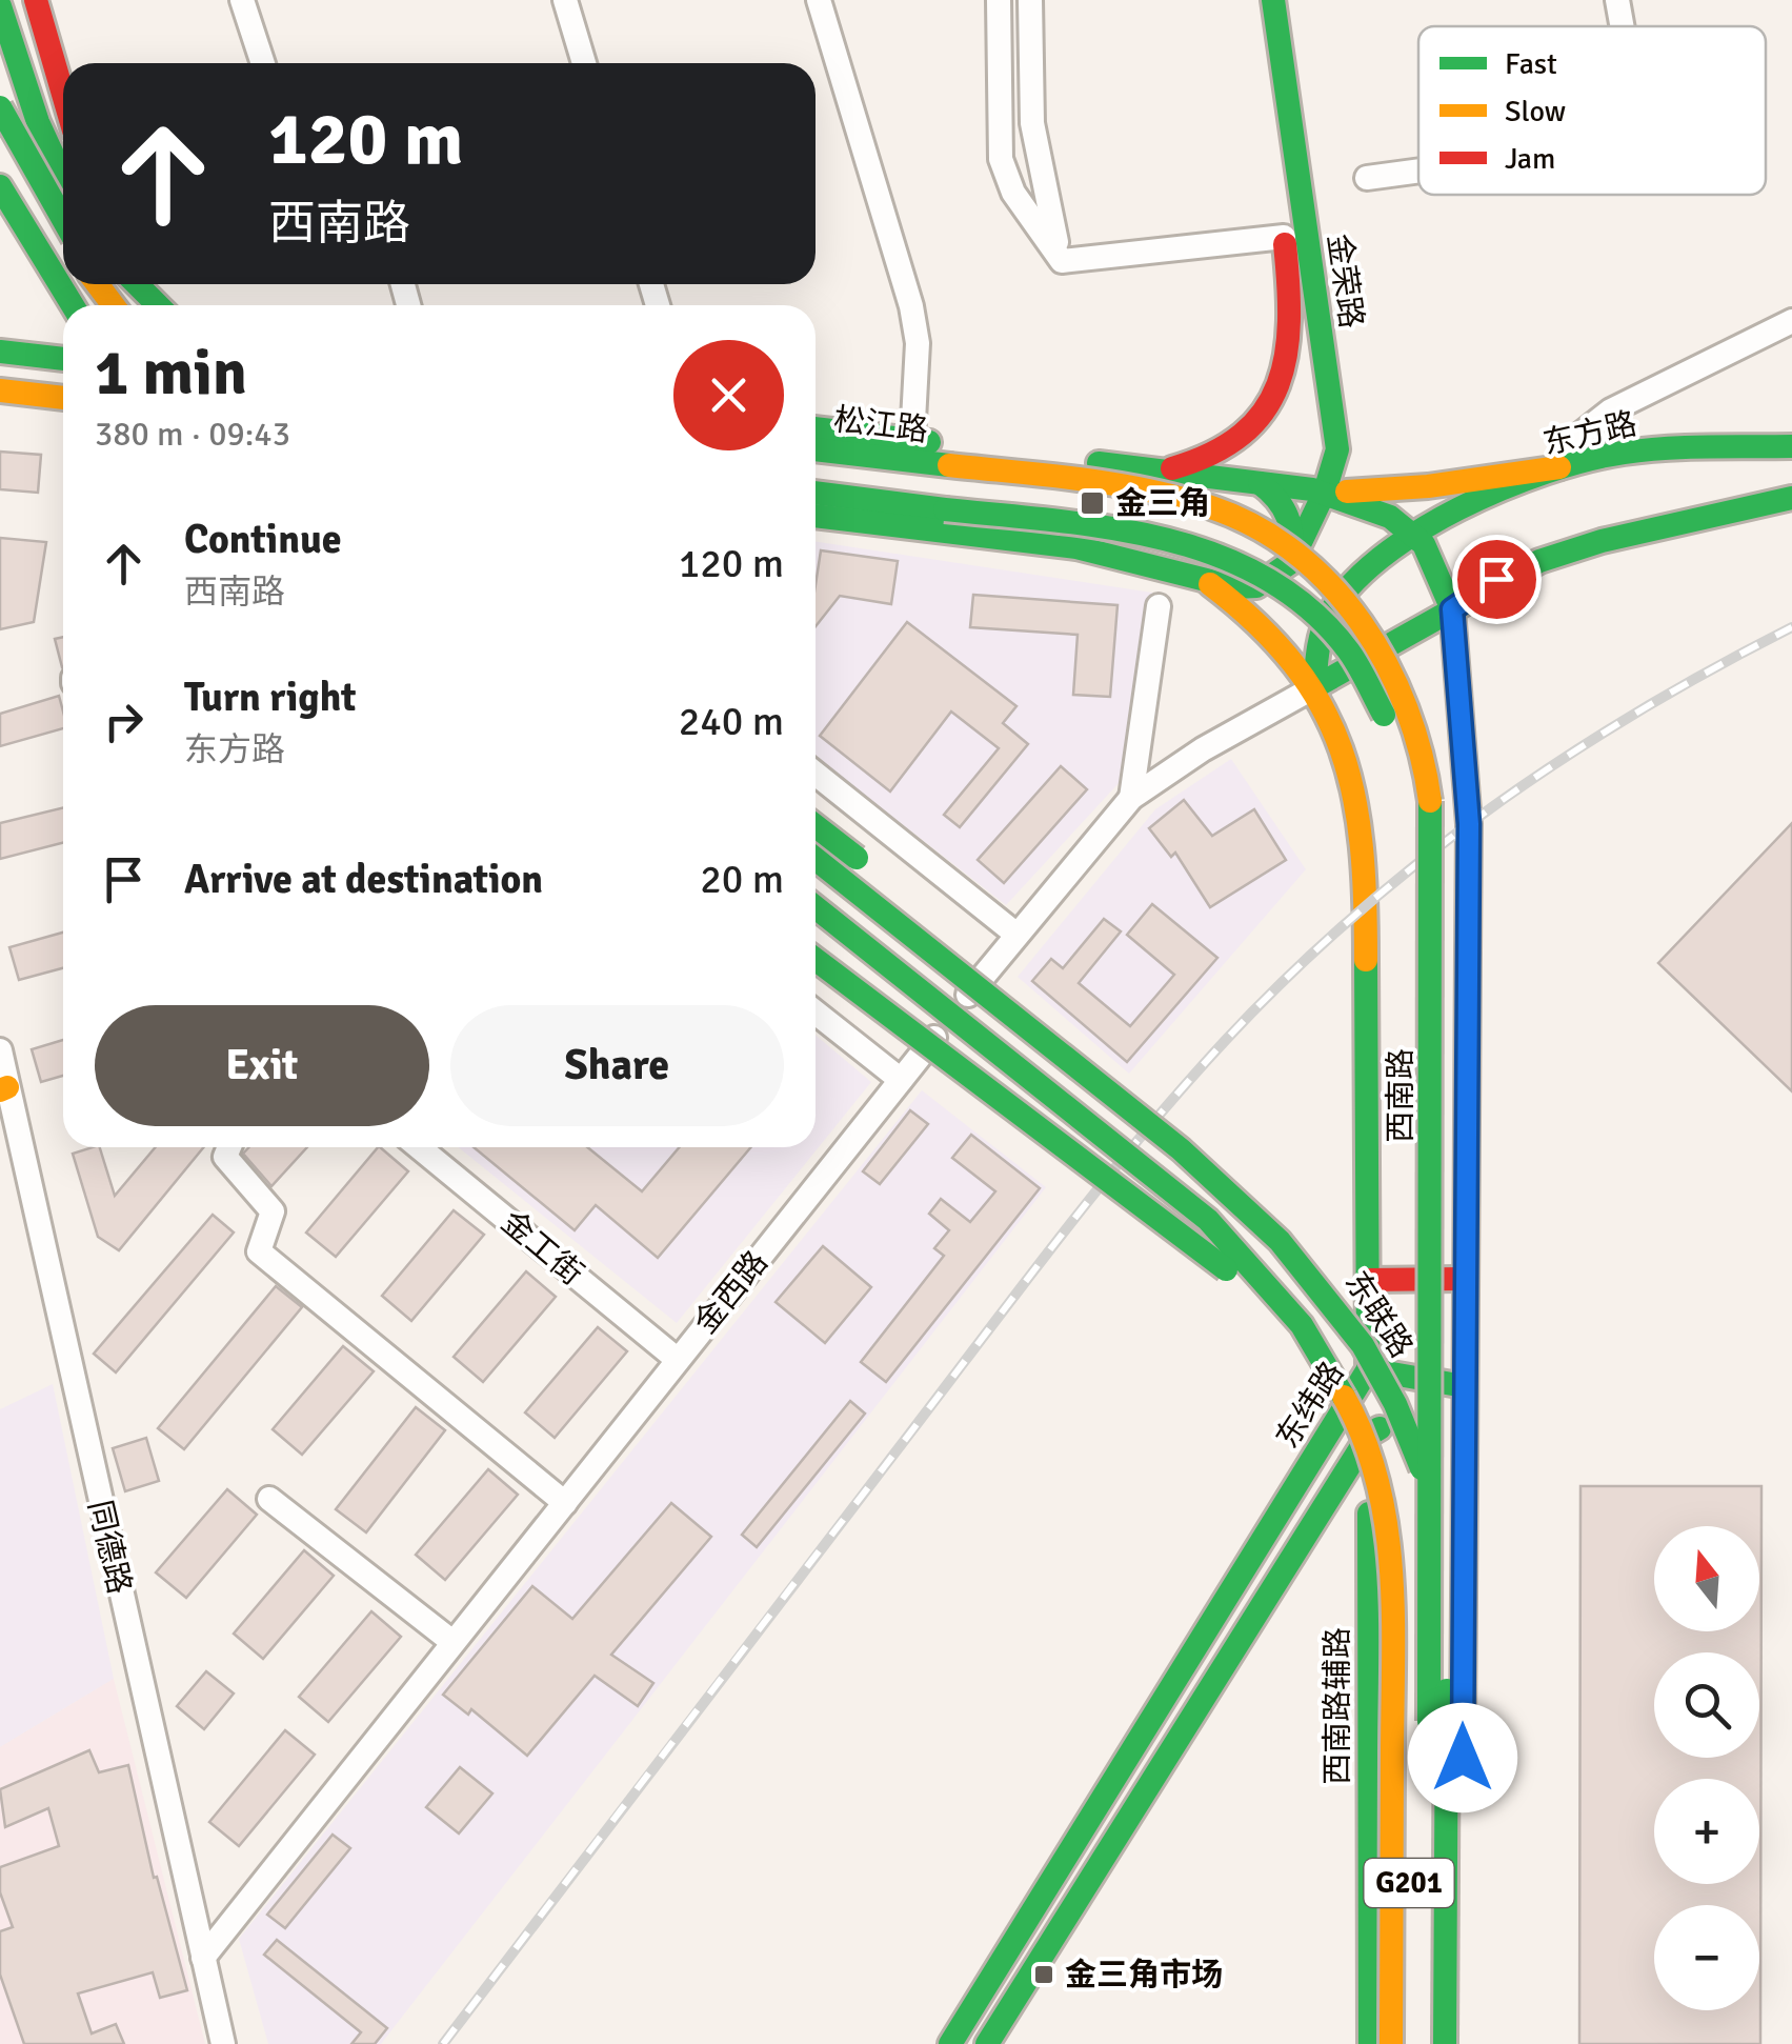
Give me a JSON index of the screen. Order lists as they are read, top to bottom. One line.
{"streets":{"main road":["金荣路","松江路","东方路","西南路","东联路","东纬路","西南路辅路","G201"],"street":["金工街","金西路","同德路"]},"crossings":[["金荣路","西南路"],["松江路","西南路"],["东方路","西南路"],["东方路","金西路"],["西南路","金西路"],["西南路","东纬路"],["西南路","西南路辅路"],["金工街","金西路"],["金西路","同德路"],["东纬路","西南路辅路"]],"places":{"transit":["金三角","金三角市场"]},"legend":["Fast","Slow","Jam"],"north":"top","page":{"turn":["120 m","西南路"],"heading":["1 min","380 m · 09:43"],"list":[{"name":"Continue","note":"西南路","value":"120 m"},{"name":"Turn right","note":"东方路","value":"240 m"},{"name":"Arrive at destination","value":"20 m"}],"buttons":["Exit","Share"],"map_buttons":["+","−"]}}
